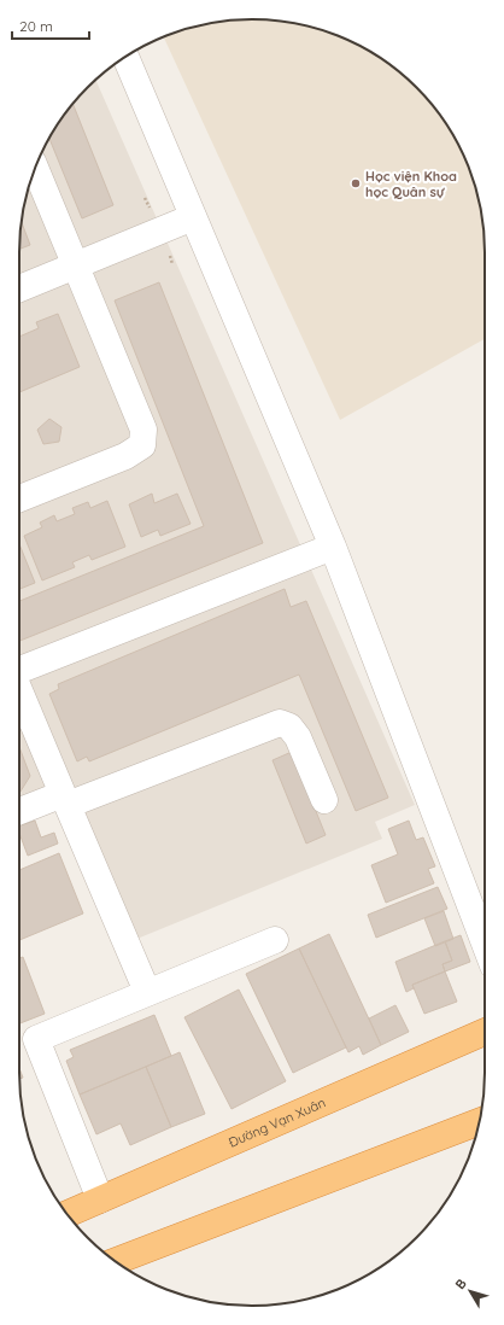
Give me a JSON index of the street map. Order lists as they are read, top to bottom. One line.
{"streets":{"highway":["Đường Vạn Xuân"]},"places":["Học viện Khoa học Quân sự"],"scale_bar":"20 m","north":"top left"}
